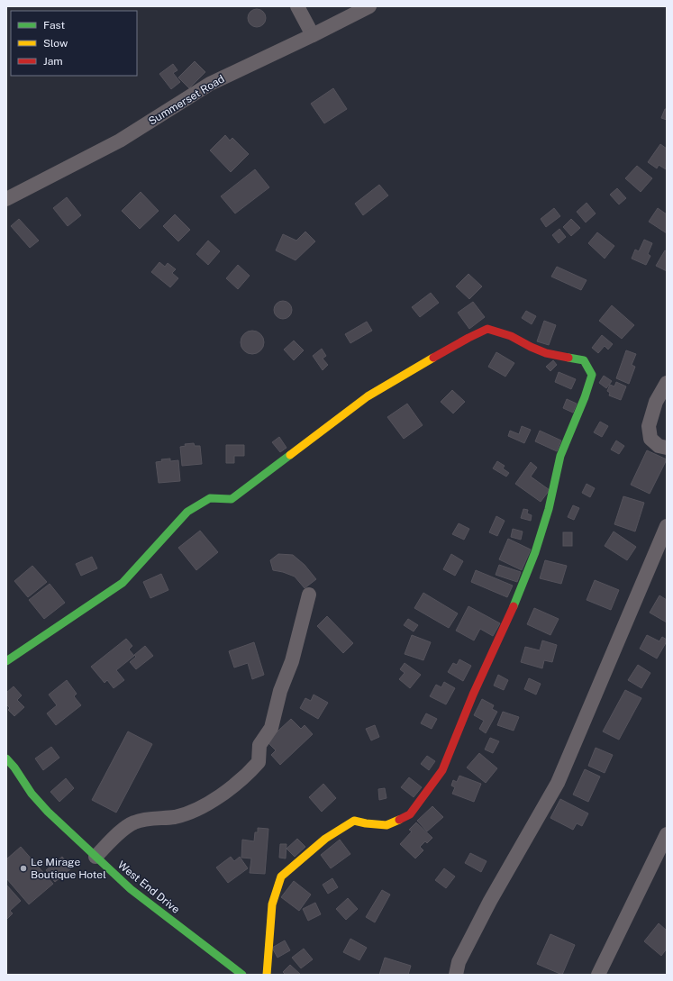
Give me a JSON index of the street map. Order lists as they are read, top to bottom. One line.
{"streets":{"street":["Summerset Road","West End Drive"]},"places":["Le Mirage Boutique Hotel"],"legend":["Fast","Slow","Jam"]}
